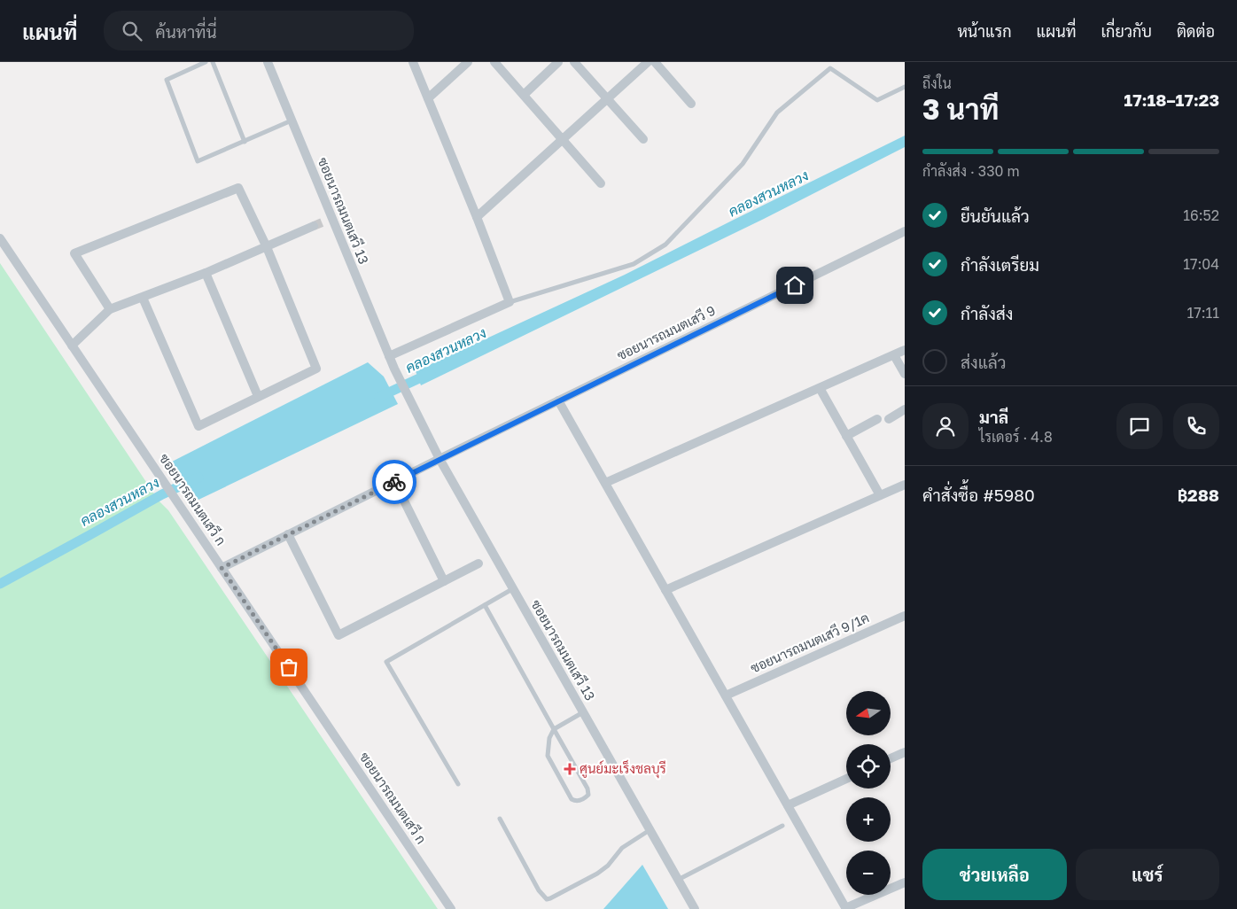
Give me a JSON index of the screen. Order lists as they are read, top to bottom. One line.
{"streets":{"street":["ซอยนารถมนตเสวี 13","ซอยนารถมนตเสวี 9","ซอยนารถมนตเสวี ก","ซอยนารถมนตเสวี 9/1ค"]},"crossings":[["ซอยนารถมนตเสวี 13","ซอยนารถมนตเสวี 9"],["ซอยนารถมนตเสวี 9","ซอยนารถมนตเสวี ก"]],"water":["คลองสวนหลวง"],"places":{"health":["ศูนย์มะเร็งชลบุรี"]},"north":"left","page":{"header":"แผนที่","search":"ค้นหาที่นี่","nav":["หน้าแรก","แผนที่","เกี่ยวกับ","ติดต่อ"],"heading":["3 นาที","ถึงใน","17:18–17:23"],"panel":["มาลี","ไรเดอร์ · 4.8","คำสั่งซื้อ #5980","฿288"],"bar":"กำลังส่ง · 330 m","list":[["ยืนยันแล้ว","16:52"],["กำลังเตรียม","17:04"],["กำลังส่ง","17:11"],"ส่งแล้ว"],"map_buttons":["+","−"],"buttons":["ช่วยเหลือ","แชร์"]}}
